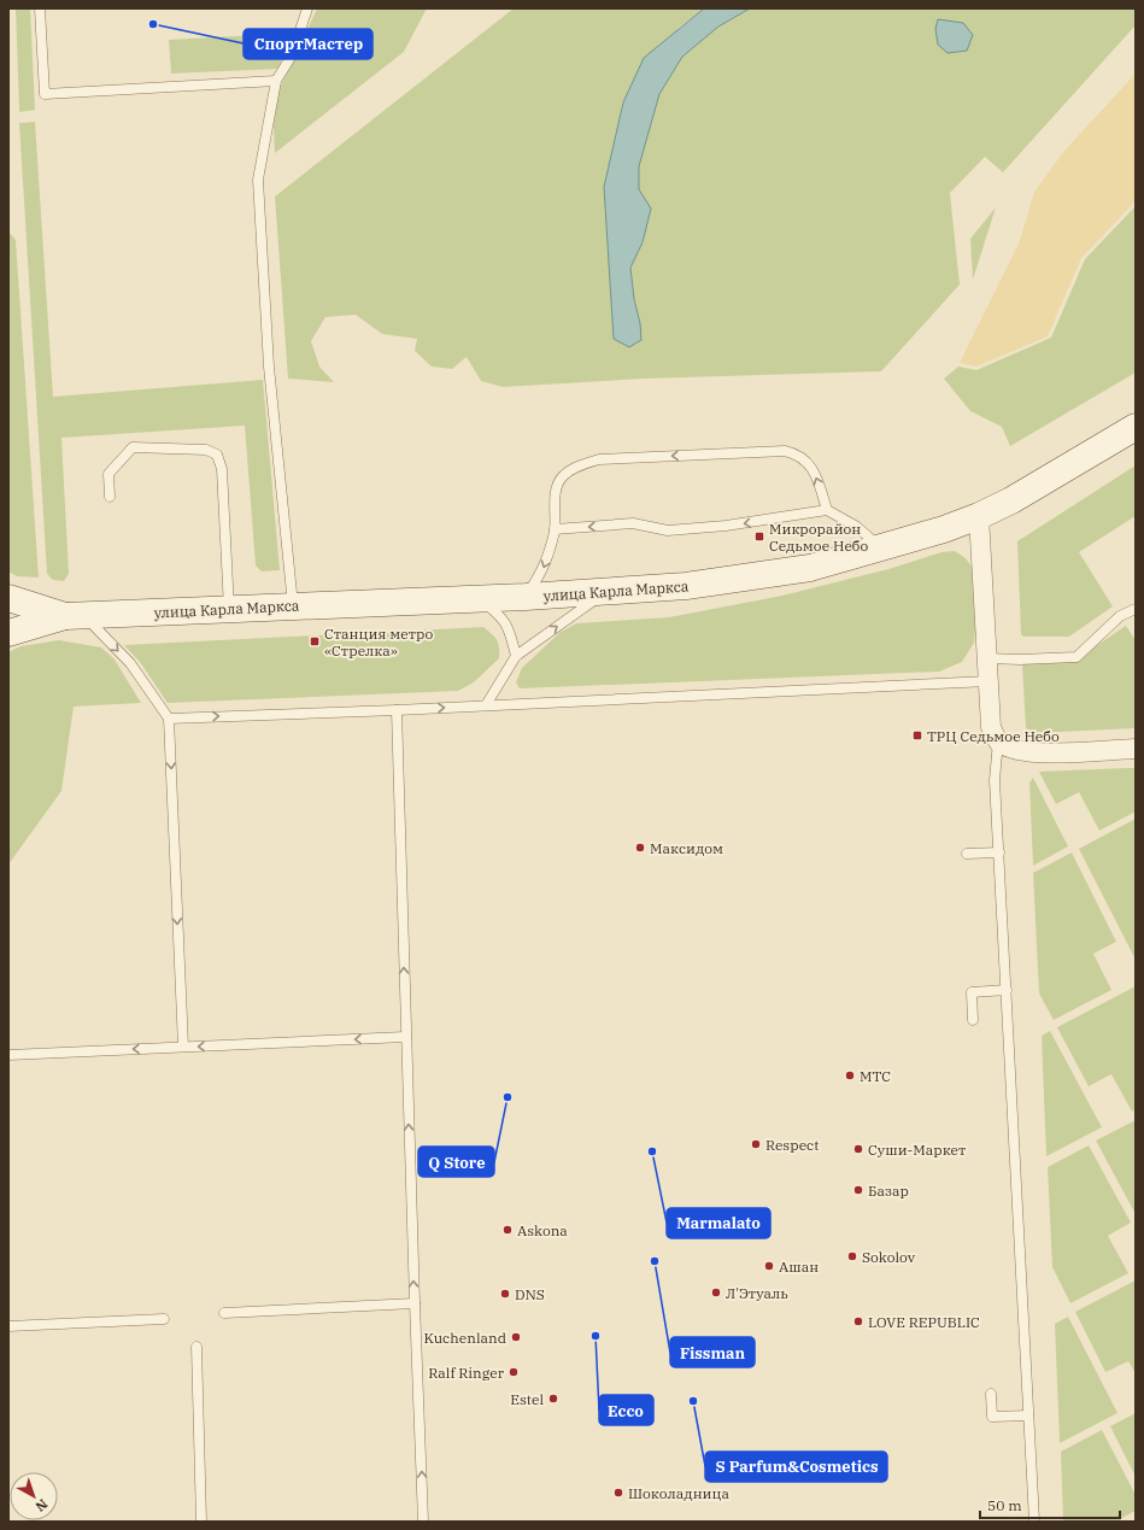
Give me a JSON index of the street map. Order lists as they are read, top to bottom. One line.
{"streets":{"main road":["улица Карла Маркса"]},"places":{"other":["СпортМастер","Максидом","МТС","Q Store","Respect","Суши-Маркет","Marmalato","Базар","Askona","Sokolov","Fissman","Ашан","Л'Этуаль","DNS","LOVE REPUBLIC","Ecco","Kuchenland","Ralf Ringer","Estel","S Parfum&Cosmetics","Шоколадница"],"transit":["Микрорайон Седьмое Небо","Станция метро «Стрелка»","ТРЦ Седьмое Небо"]},"scale_bar":"50 m","north":"bottom right"}
